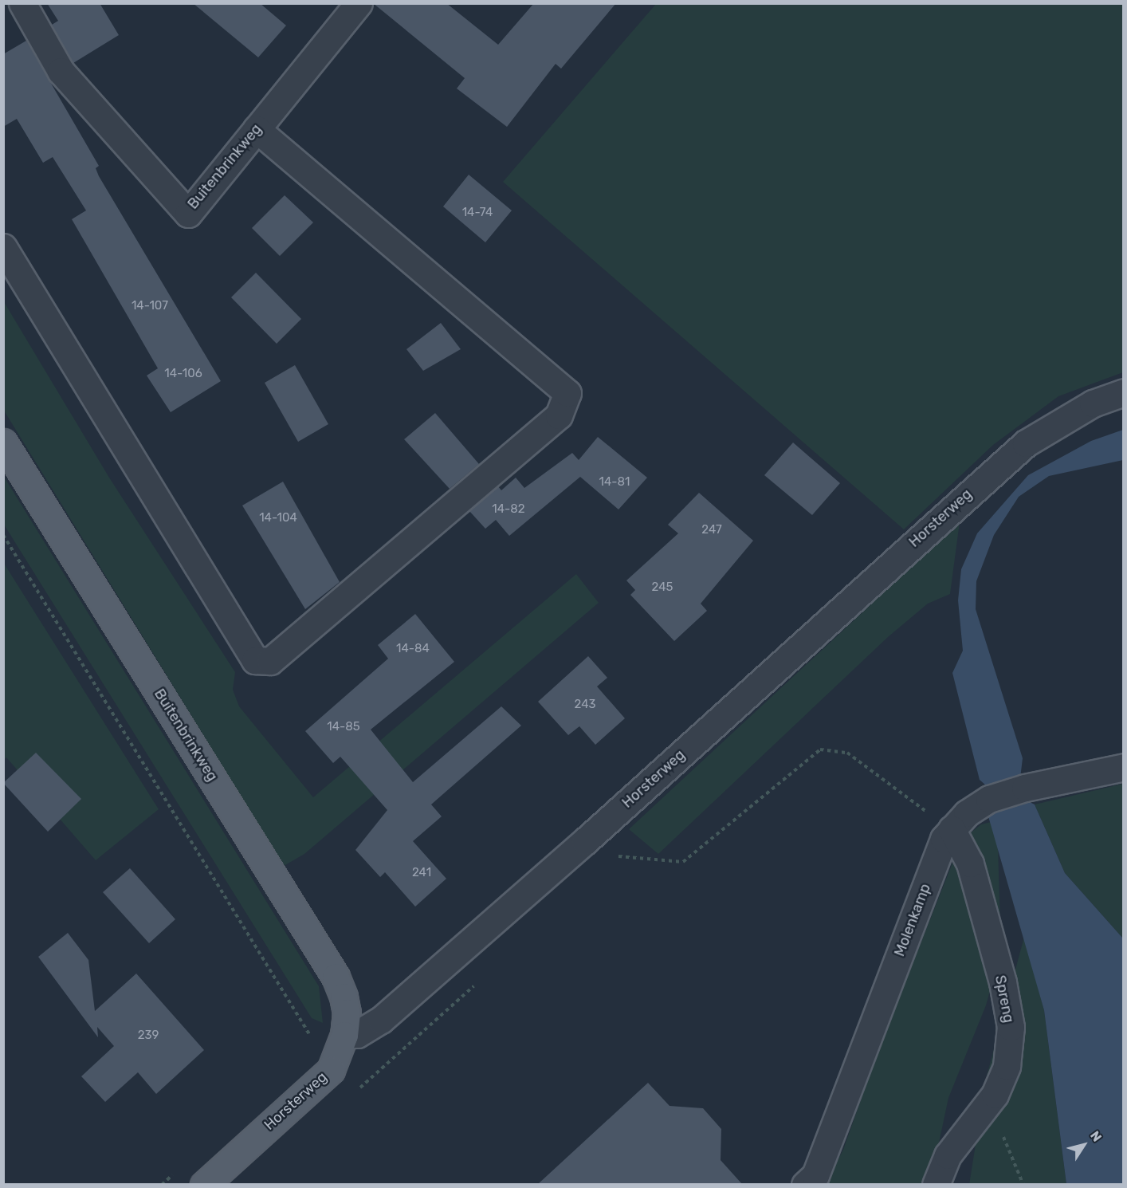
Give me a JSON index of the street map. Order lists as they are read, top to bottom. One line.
{"streets":{"main road":["Buitenbrinkweg","Horsterweg"],"street":["Molenkamp","Spreng"]},"crossings":[["Buitenbrinkweg","Horsterweg"],["Molenkamp","Spreng"]],"house_numbers":["14-74","14-107","14-106","14-81","14-82","14-104","247","245","14-84","243","14-85","241","239"],"north":"top right"}
